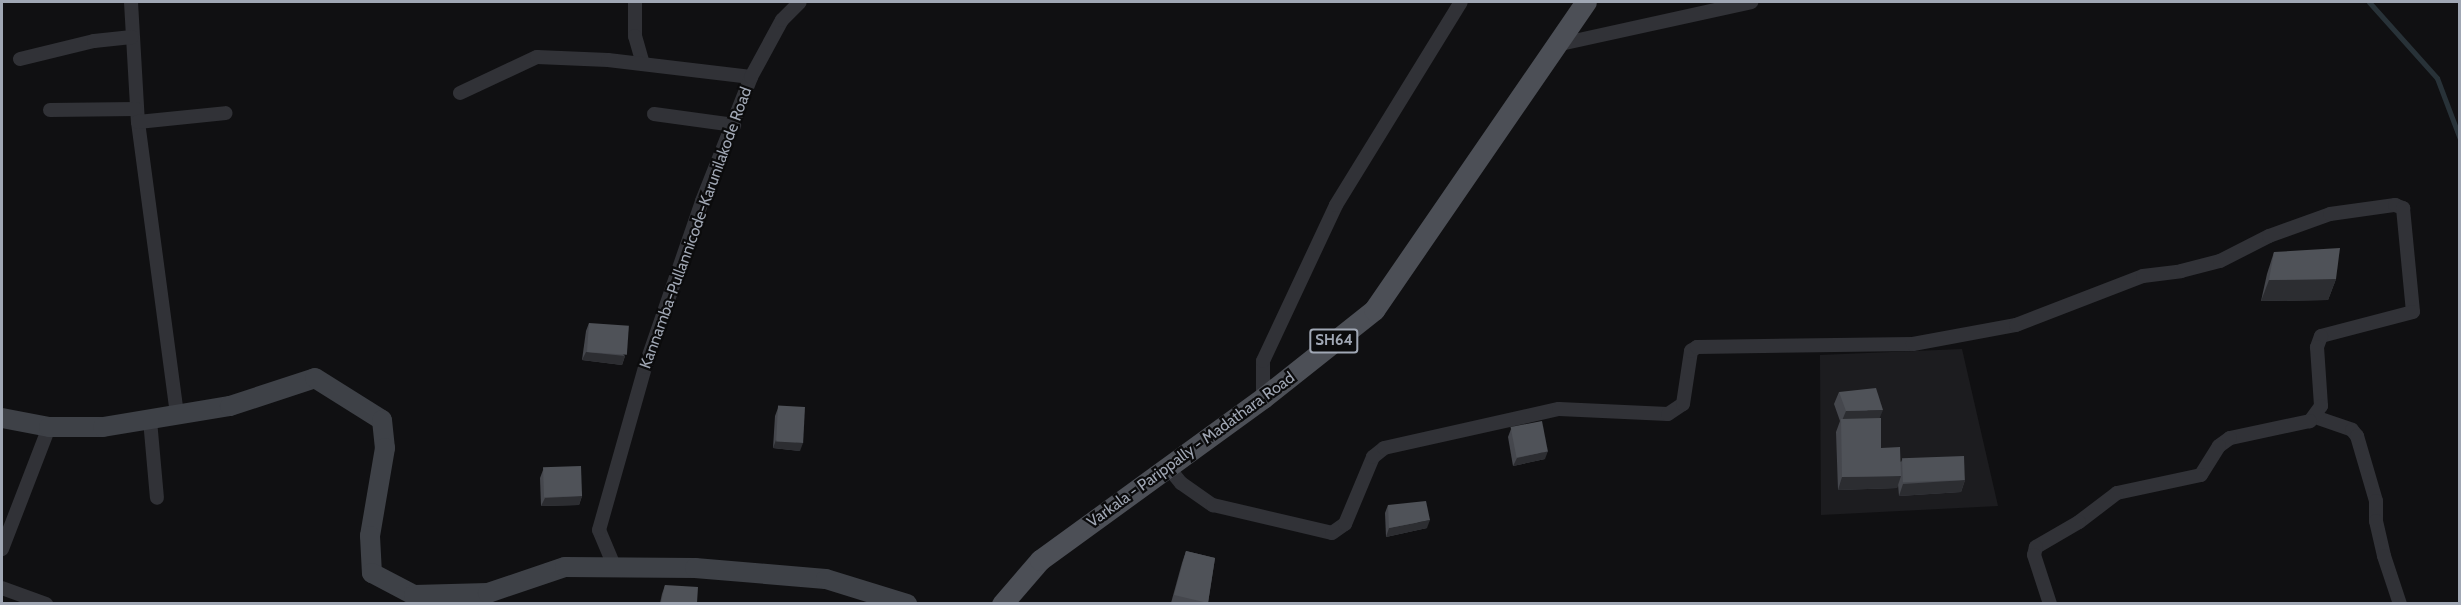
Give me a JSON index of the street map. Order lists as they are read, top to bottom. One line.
{"streets":{"main road":["SH64","Varkala - Parippally - Madathara Road"],"street":["Kannamba-Pullannicode-Karunilakode Road"]}}
